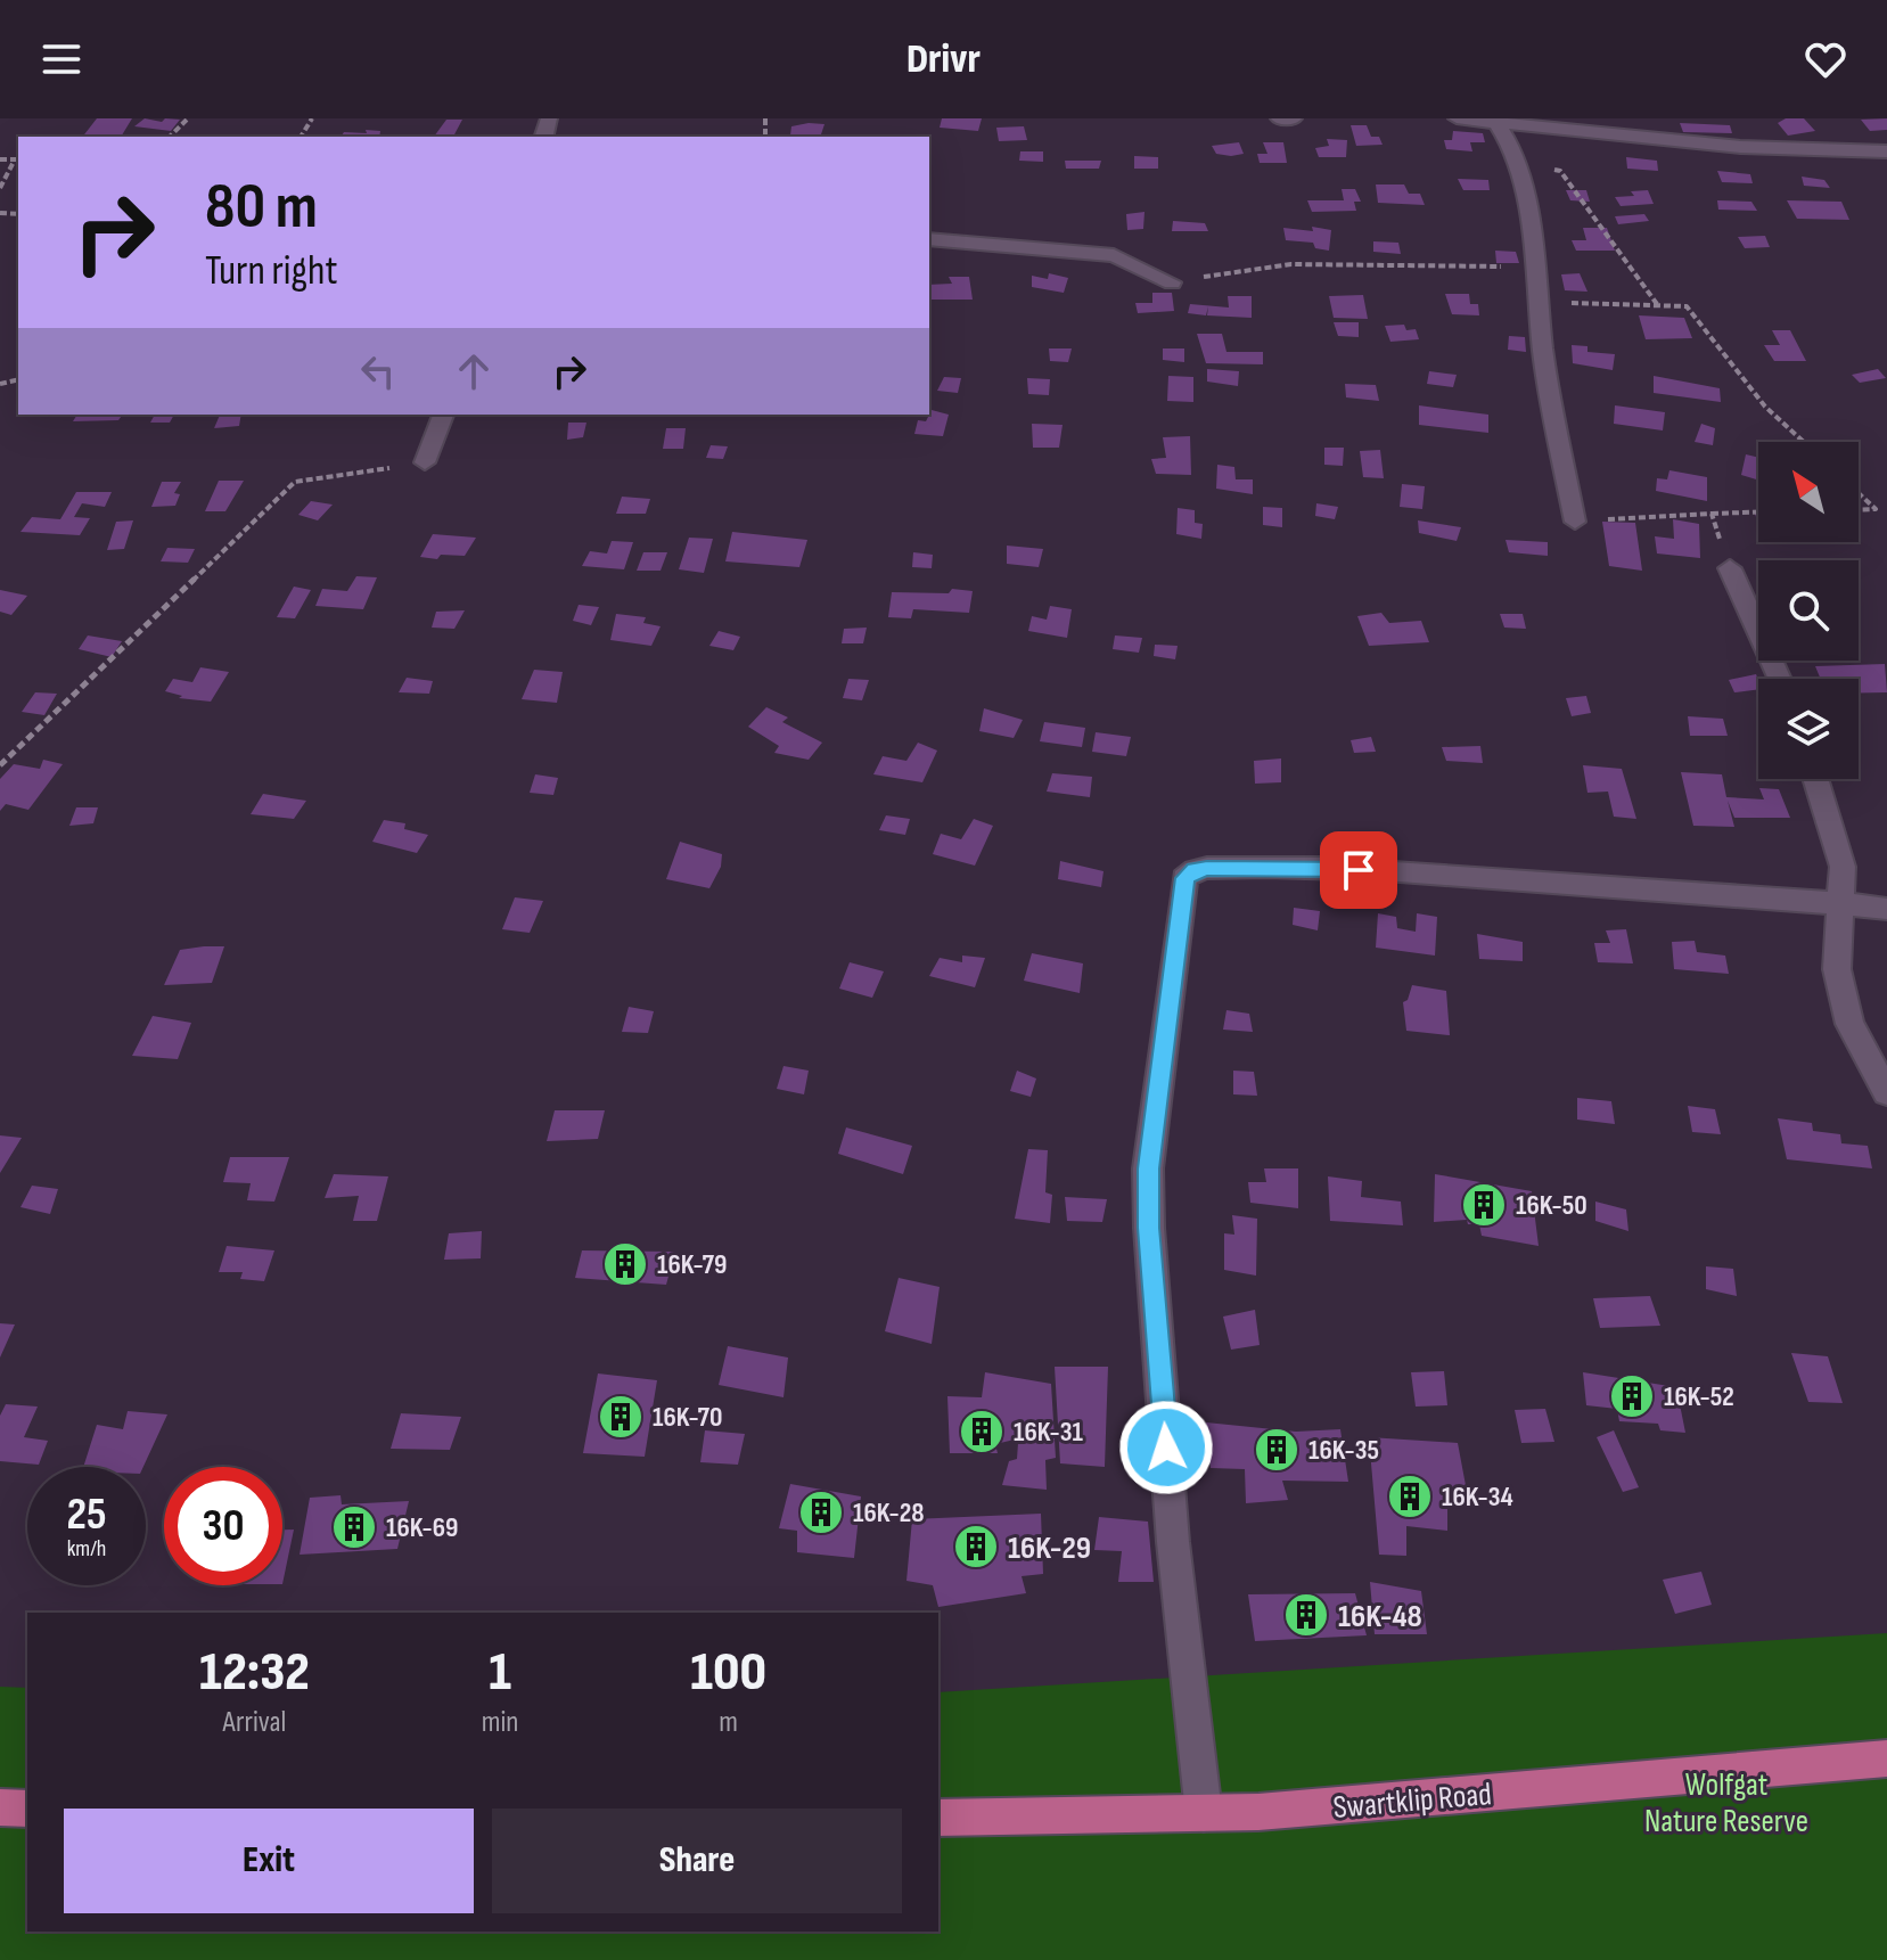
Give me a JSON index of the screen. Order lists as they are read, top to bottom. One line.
{"streets":{"main road":["Swartklip Road"]},"parks":["Wolfgat Nature Reserve"],"places":{"building":["16K-50","16K-79","16K-52","16K-70","16K-31","16K-35","16K-34","16K-28","16K-69","16K-29","16K-48"]},"north":"top left","page":{"header":"Drivr","turn":["80 m","Turn right"],"speed":"25 km/h","limit":"30","eta":["12:32","Arrival","1","min","100","m"],"buttons":["Exit","Share"]}}
